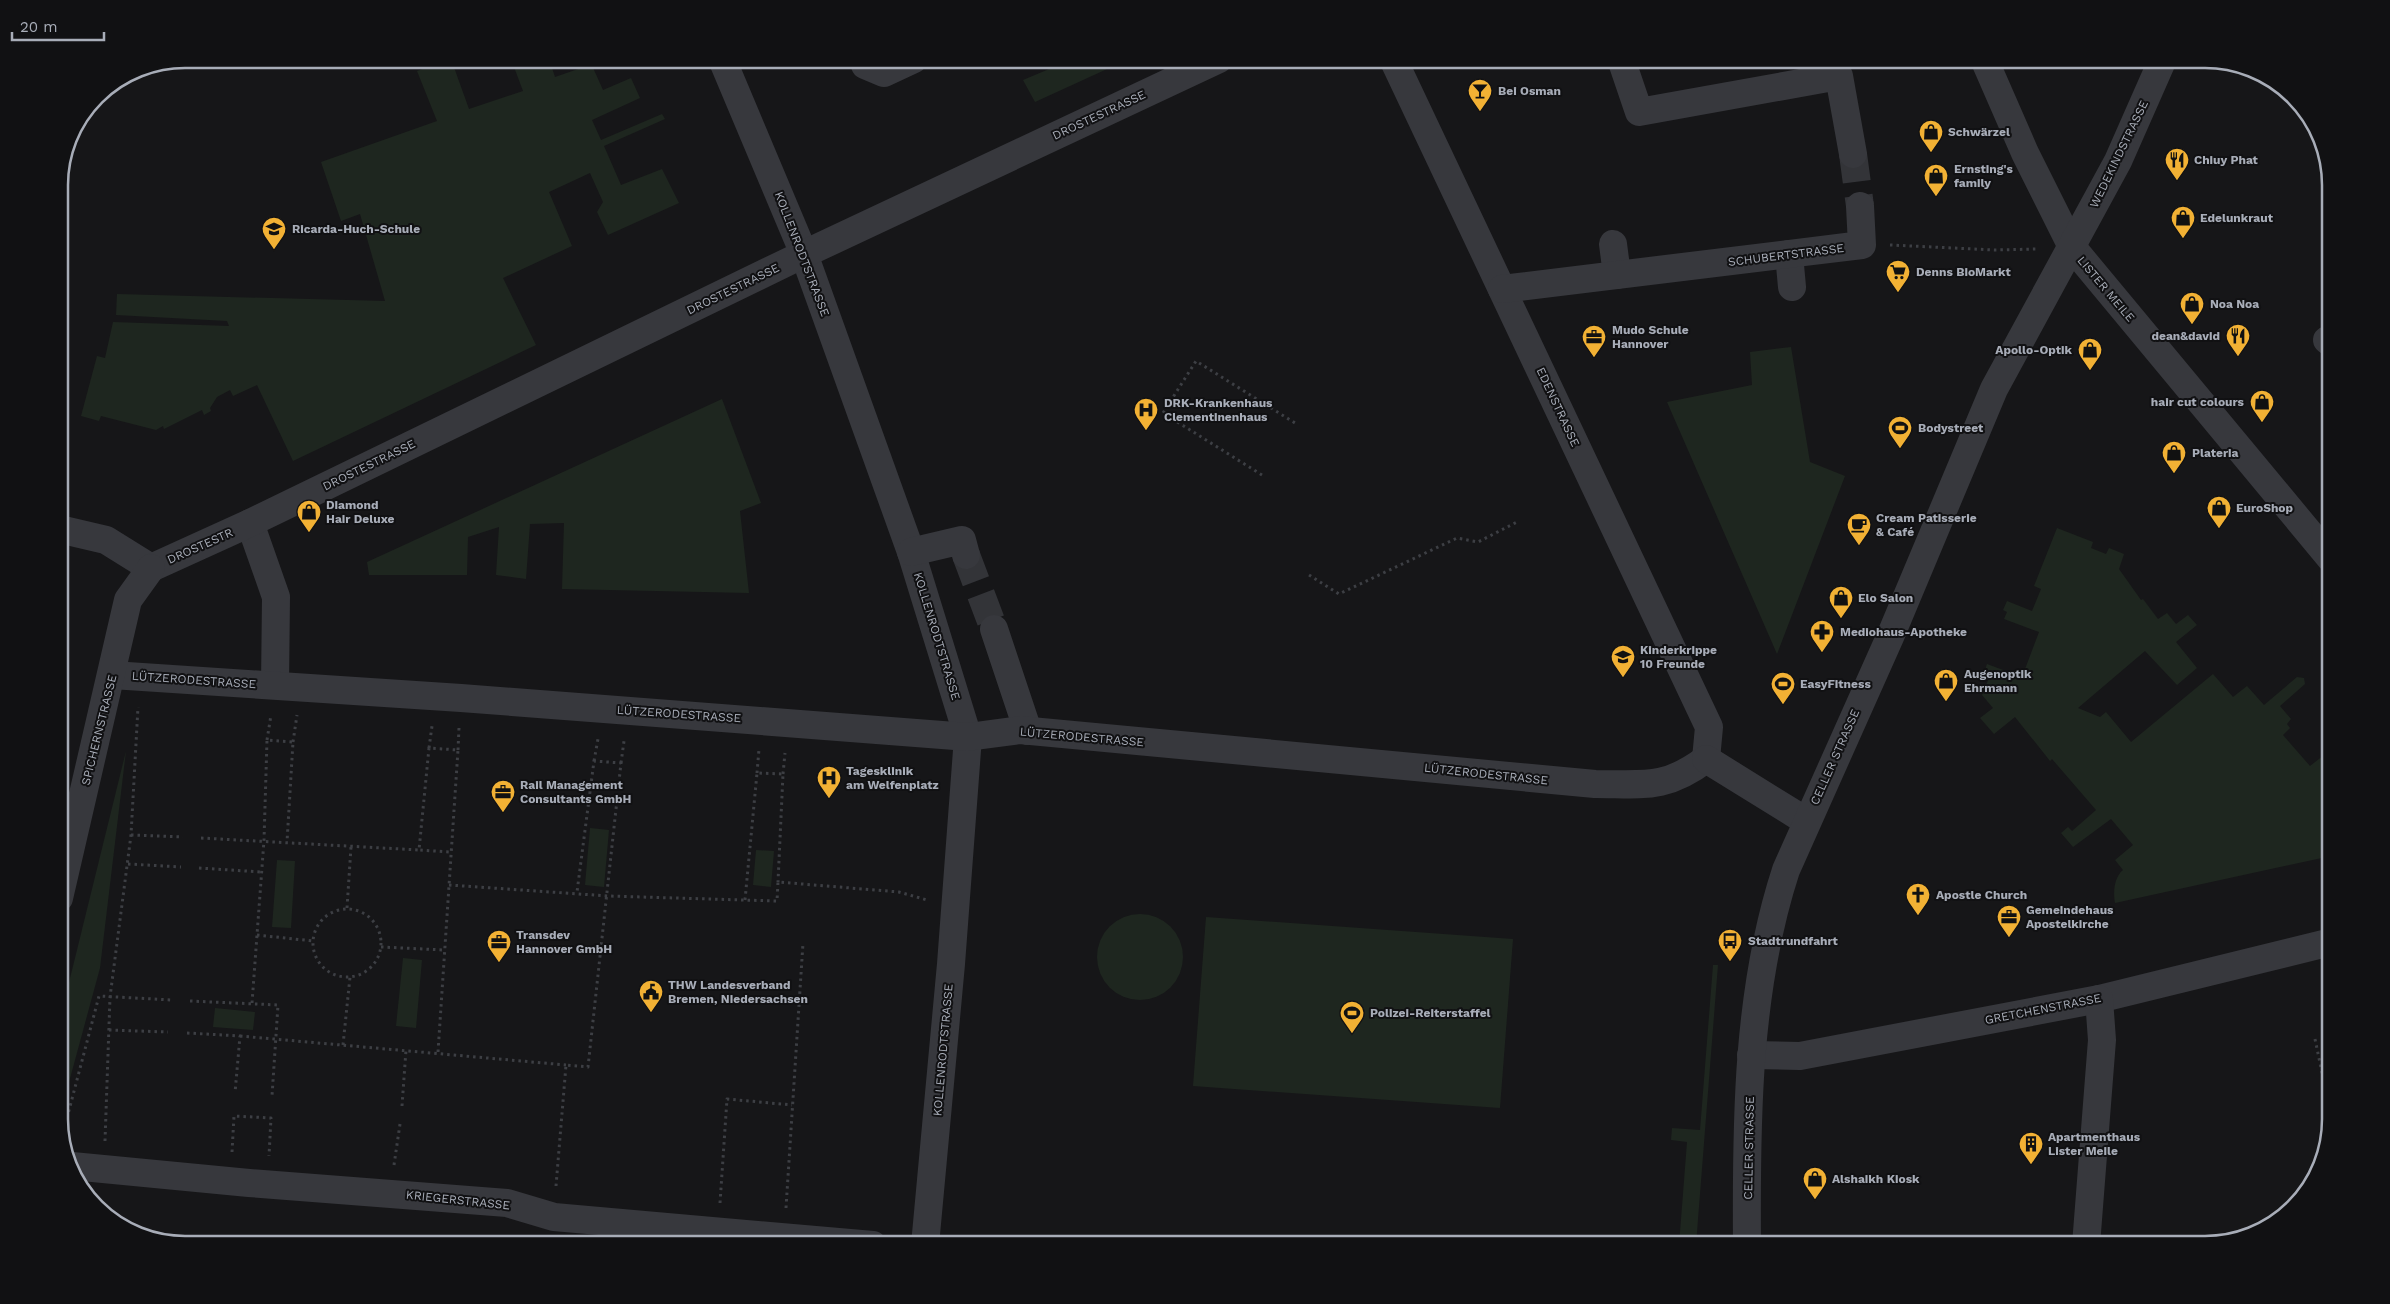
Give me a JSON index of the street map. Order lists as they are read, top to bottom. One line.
{"streets":{"street":["DROSTESTRASSE","WEDEKINDSTRASSE","KOLLENRODTSTRASSE","SCHUBERTSTRASSE","LISTER MEILE","EDENSTRASSE","DROSTESTR","LÜTZERODESTRASSE","SPICHERNSTRASSE","CELLER STRASSE","GRETCHENSTRASSE","KRIEGERSTRASSE"]},"crossings":[["DROSTESTRASSE","KOLLENRODTSTRASSE"],["DROSTESTRASSE","DROSTESTR"],["DROSTESTRASSE","LÜTZERODESTRASSE"],["WEDEKINDSTRASSE","SCHUBERTSTRASSE"],["WEDEKINDSTRASSE","LISTER MEILE"],["WEDEKINDSTRASSE","CELLER STRASSE"],["KOLLENRODTSTRASSE","LÜTZERODESTRASSE"],["SCHUBERTSTRASSE","LISTER MEILE"],["SCHUBERTSTRASSE","EDENSTRASSE"],["SCHUBERTSTRASSE","CELLER STRASSE"],["LISTER MEILE","CELLER STRASSE"],["EDENSTRASSE","LÜTZERODESTRASSE"],["DROSTESTR","LÜTZERODESTRASSE"],["DROSTESTR","SPICHERNSTRASSE"],["LÜTZERODESTRASSE","SPICHERNSTRASSE"],["CELLER STRASSE","GRETCHENSTRASSE"]],"places":{"bar":["Bei Osman"],"shop":["Schwärzel","Ernsting's family","Edelunkraut","Noa Noa","Apollo-Optik","hair cut colours","Plateria","EuroShop","Diamond Hair Deluxe","Elo Salon","Augenoptik Ehrmann","Alshaikh Kiosk"],"restaurant":["Chiuy Phat","dean&david"],"school or university":["Ricarda-Huch-Schule","Kinderkrippe 10 Freunde"],"supermarket":["Denns BioMarkt"],"office":["Mudo Schule Hannover","Rail Management Consultants GmbH","Gemeindehaus Apostelkirche","Transdev Hannover GmbH"],"hospital":["DRK-Krankenhaus Clementinenhaus","Tagesklinik am Welfenplatz"],"sports":["Bodystreet","EasyFitness","Polizei-Reiterstaffel"],"cafe":["Cream Patisserie & Café"],"pharmacy":["Mediohaus-Apotheke"],"church":["Apostle Church"],"bus stop":["Stadtrundfahrt"],"public building":["THW Landesverband Bremen, Niedersachsen"],"building":["Apartmenthaus Lister Meile"]},"scale_bar":"20 m"}
